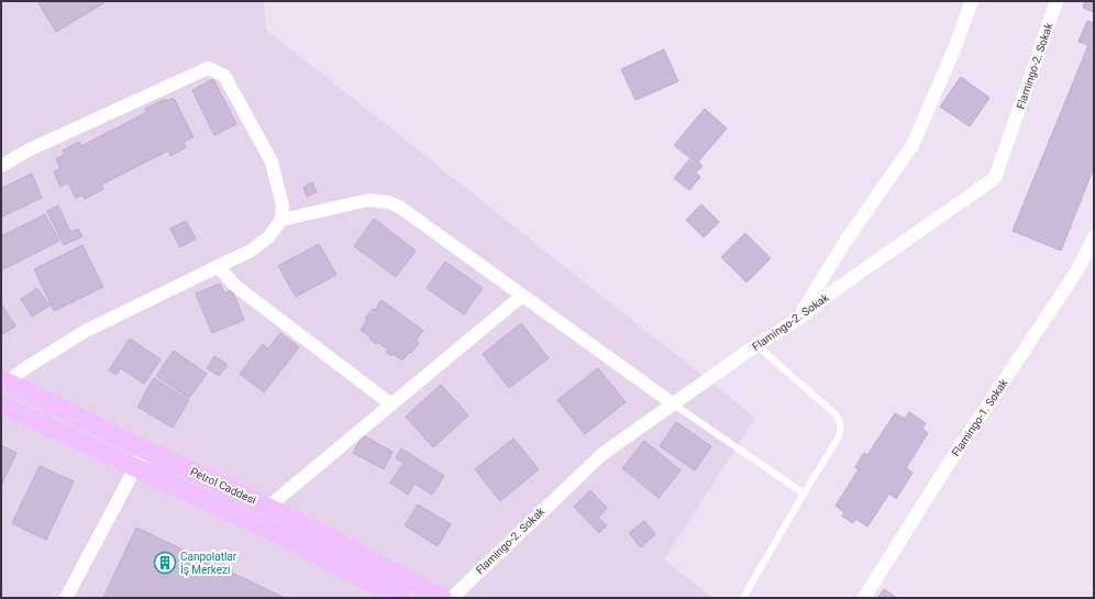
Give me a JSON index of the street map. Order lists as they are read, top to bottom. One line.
{"streets":{"main road":["Petrol Caddesi"],"street":["Flamingo-2. Sokak","Flamingo-1. Sokak"]},"places":{"building":["Canpolatlar İş Merkezi"]}}
